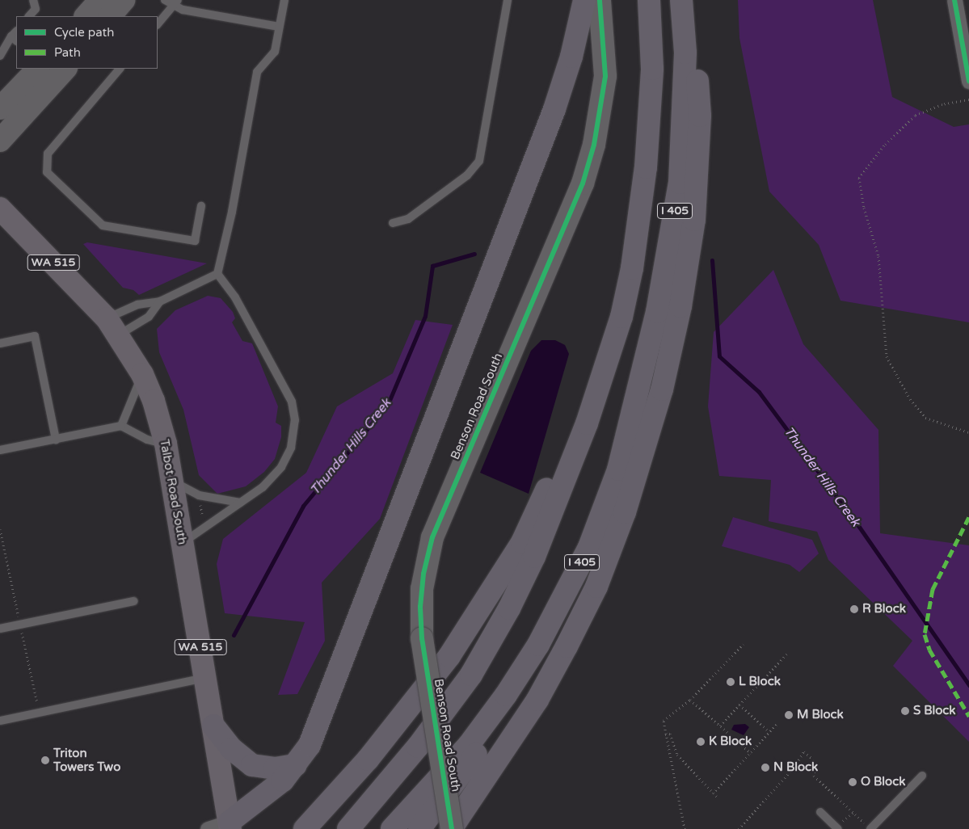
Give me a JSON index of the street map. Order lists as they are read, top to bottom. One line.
{"streets":{"highway":["I 405"],"main road":["WA 515","Talbot Road South"],"street":["Benson Road South"]},"water":["Thunder Hills Creek"],"places":["R Block","L Block","S Block","M Block","K Block","Triton Towers Two","N Block","O Block"],"legend":["Cycle path","Path"]}
